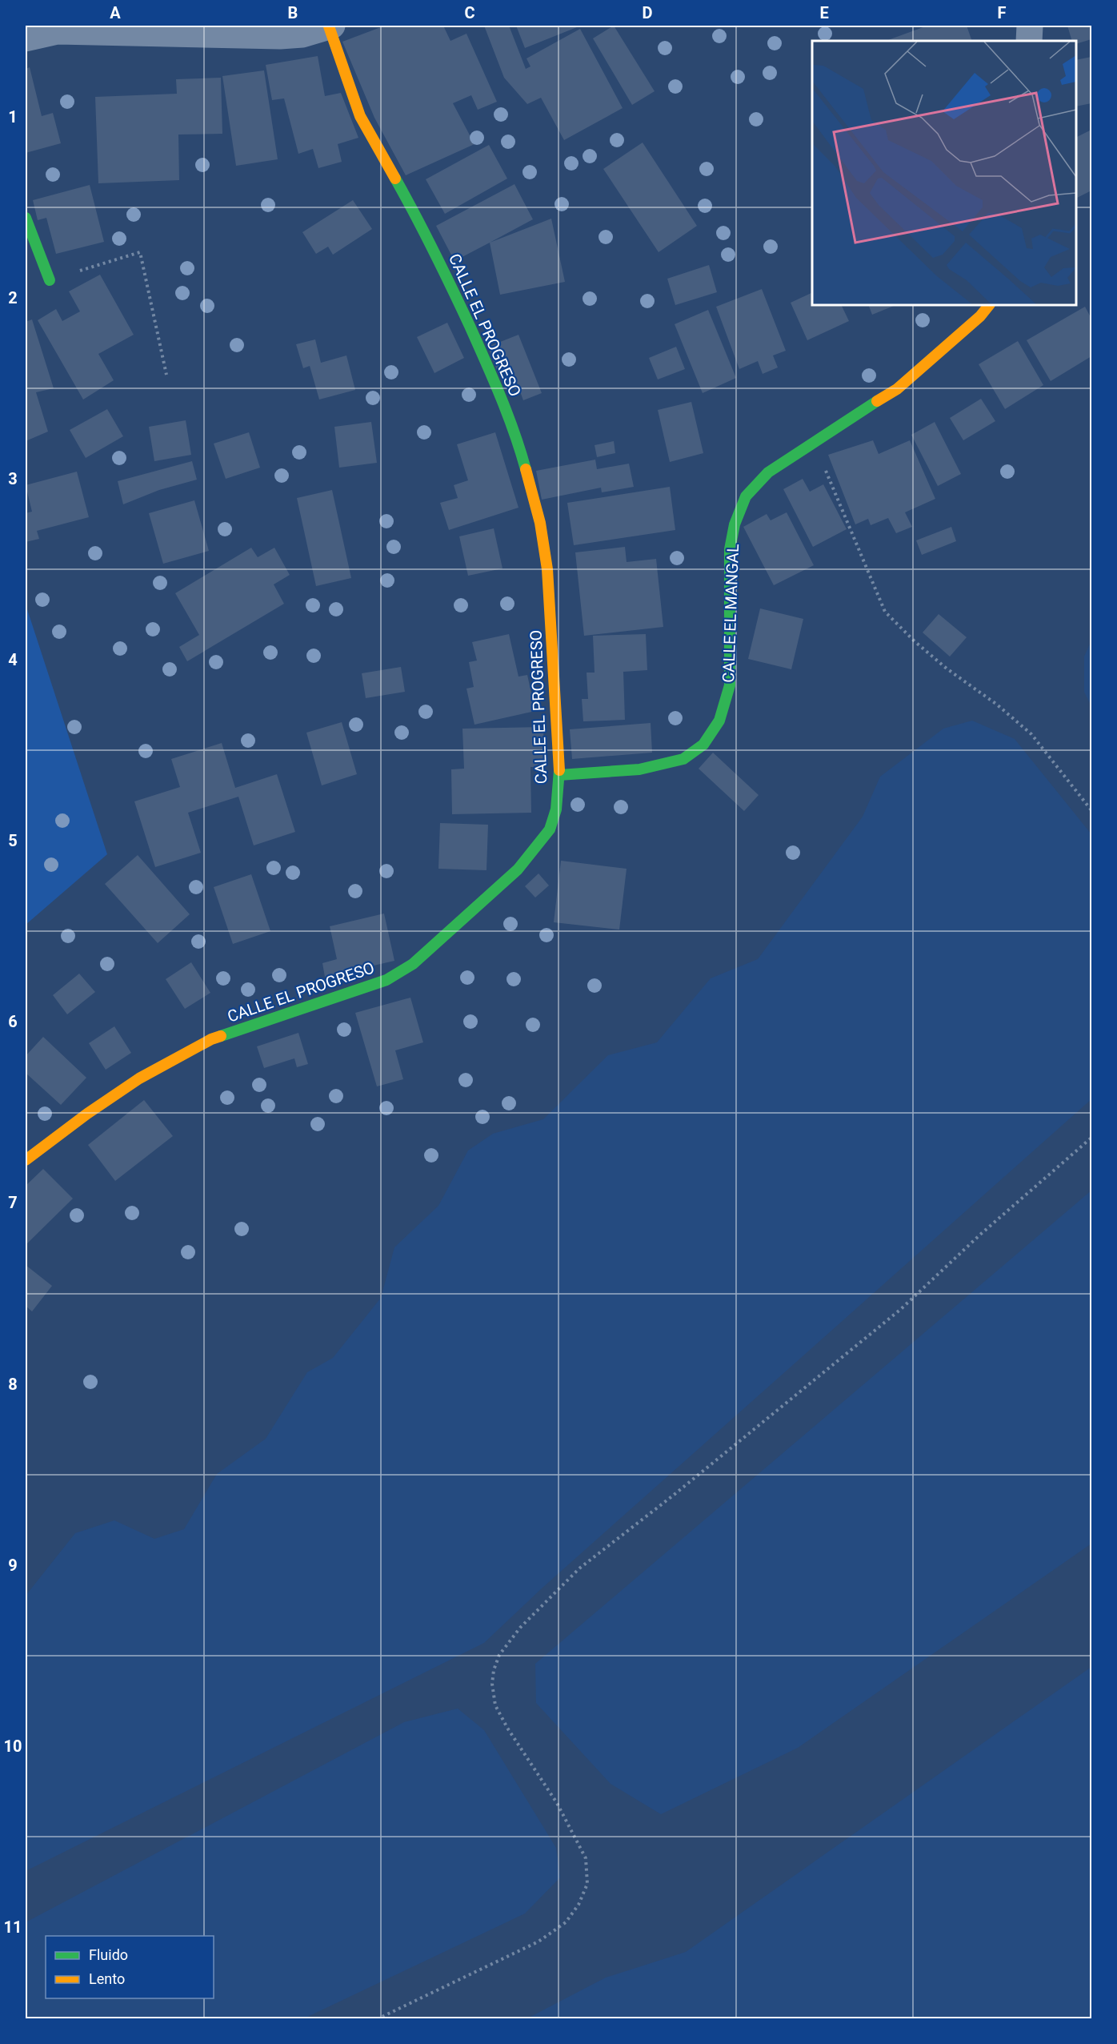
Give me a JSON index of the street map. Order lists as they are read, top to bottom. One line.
{"streets":{"street":["CALLE EL PROGRESO","CALLE EL MANGAL"]},"crossings":[["CALLE EL PROGRESO","CALLE EL MANGAL"]],"legend":["Fluido","Lento"],"grid":{"columns":["A","B","C","D","E","F"],"rows":["1","2","3","4","5","6","7","8","9","10","11"]}}
